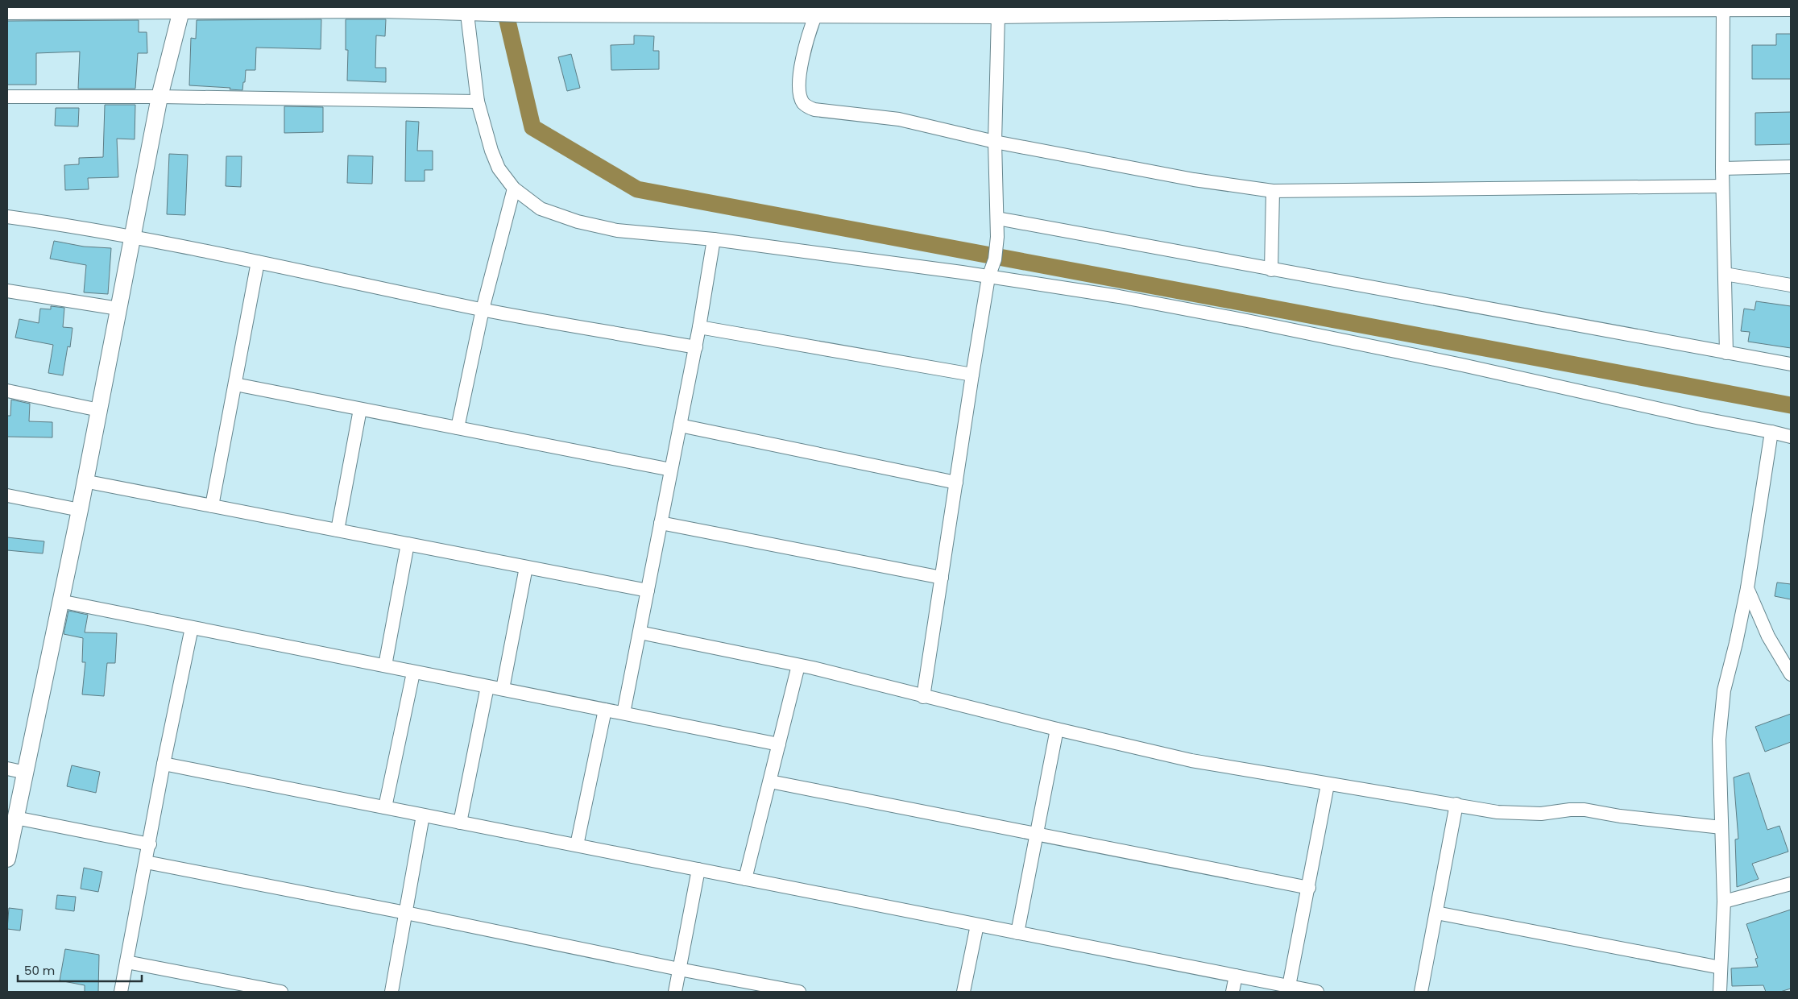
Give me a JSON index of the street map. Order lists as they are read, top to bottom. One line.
{"scale_bar":"50 m"}
